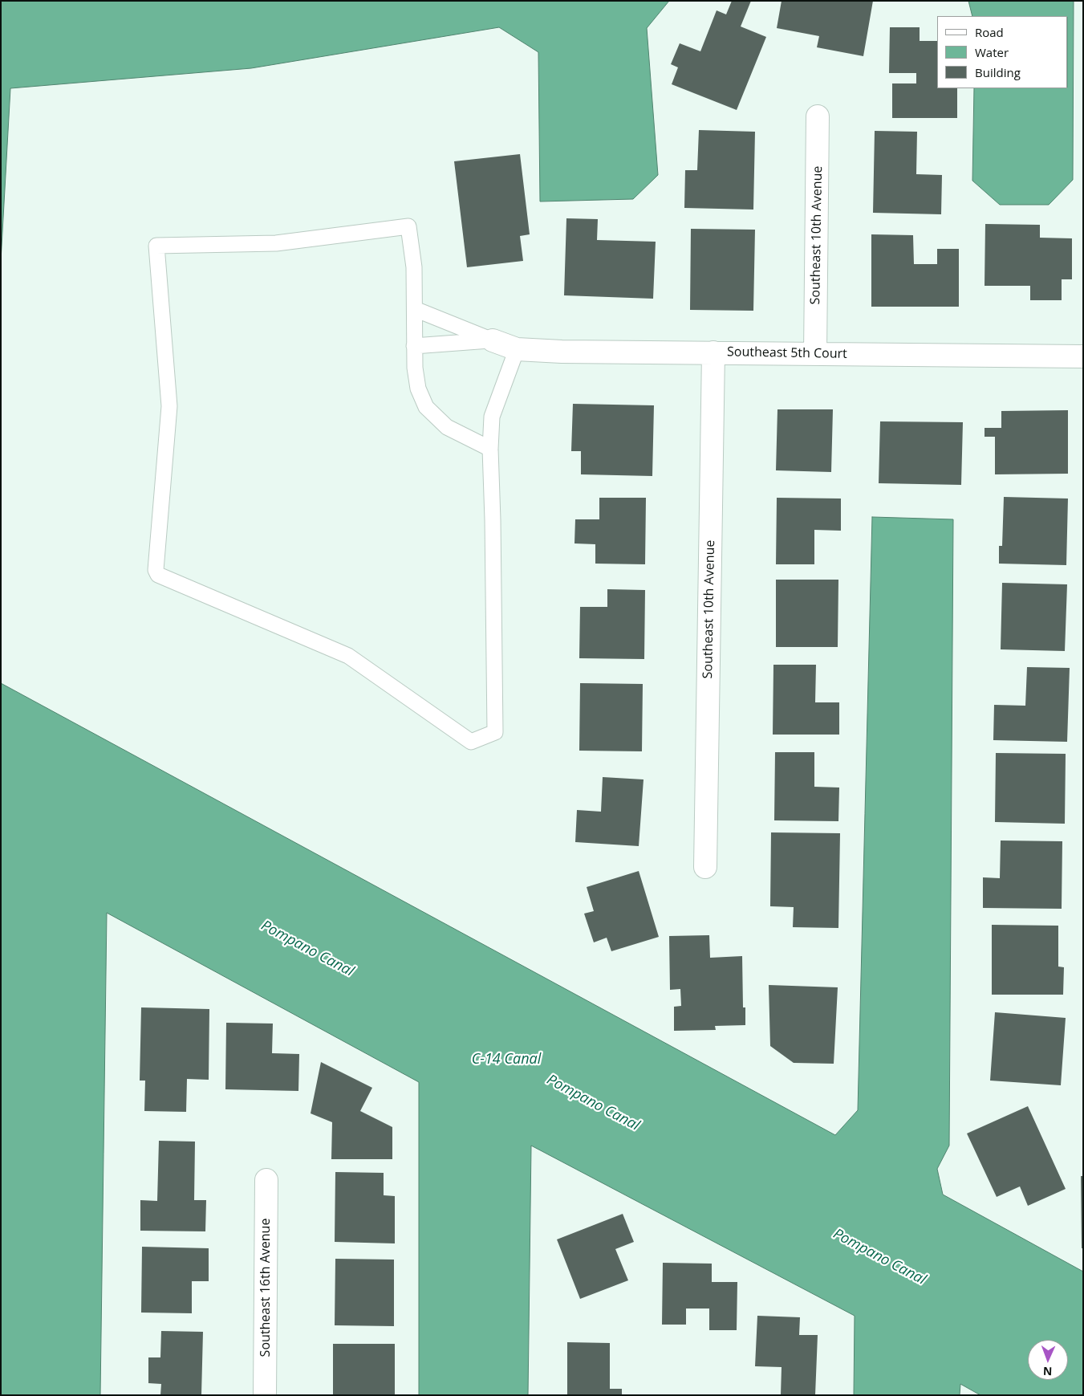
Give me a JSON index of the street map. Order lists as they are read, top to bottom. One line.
{"streets":{"street":["Southeast 10th Avenue","Southeast 5th Court","Southeast 16th Avenue"]},"crossings":[["Southeast 10th Avenue","Southeast 5th Court"]],"water":["Pompano Canal","C-14 Canal"],"legend":["Road","Water","Building"],"north":"bottom"}
